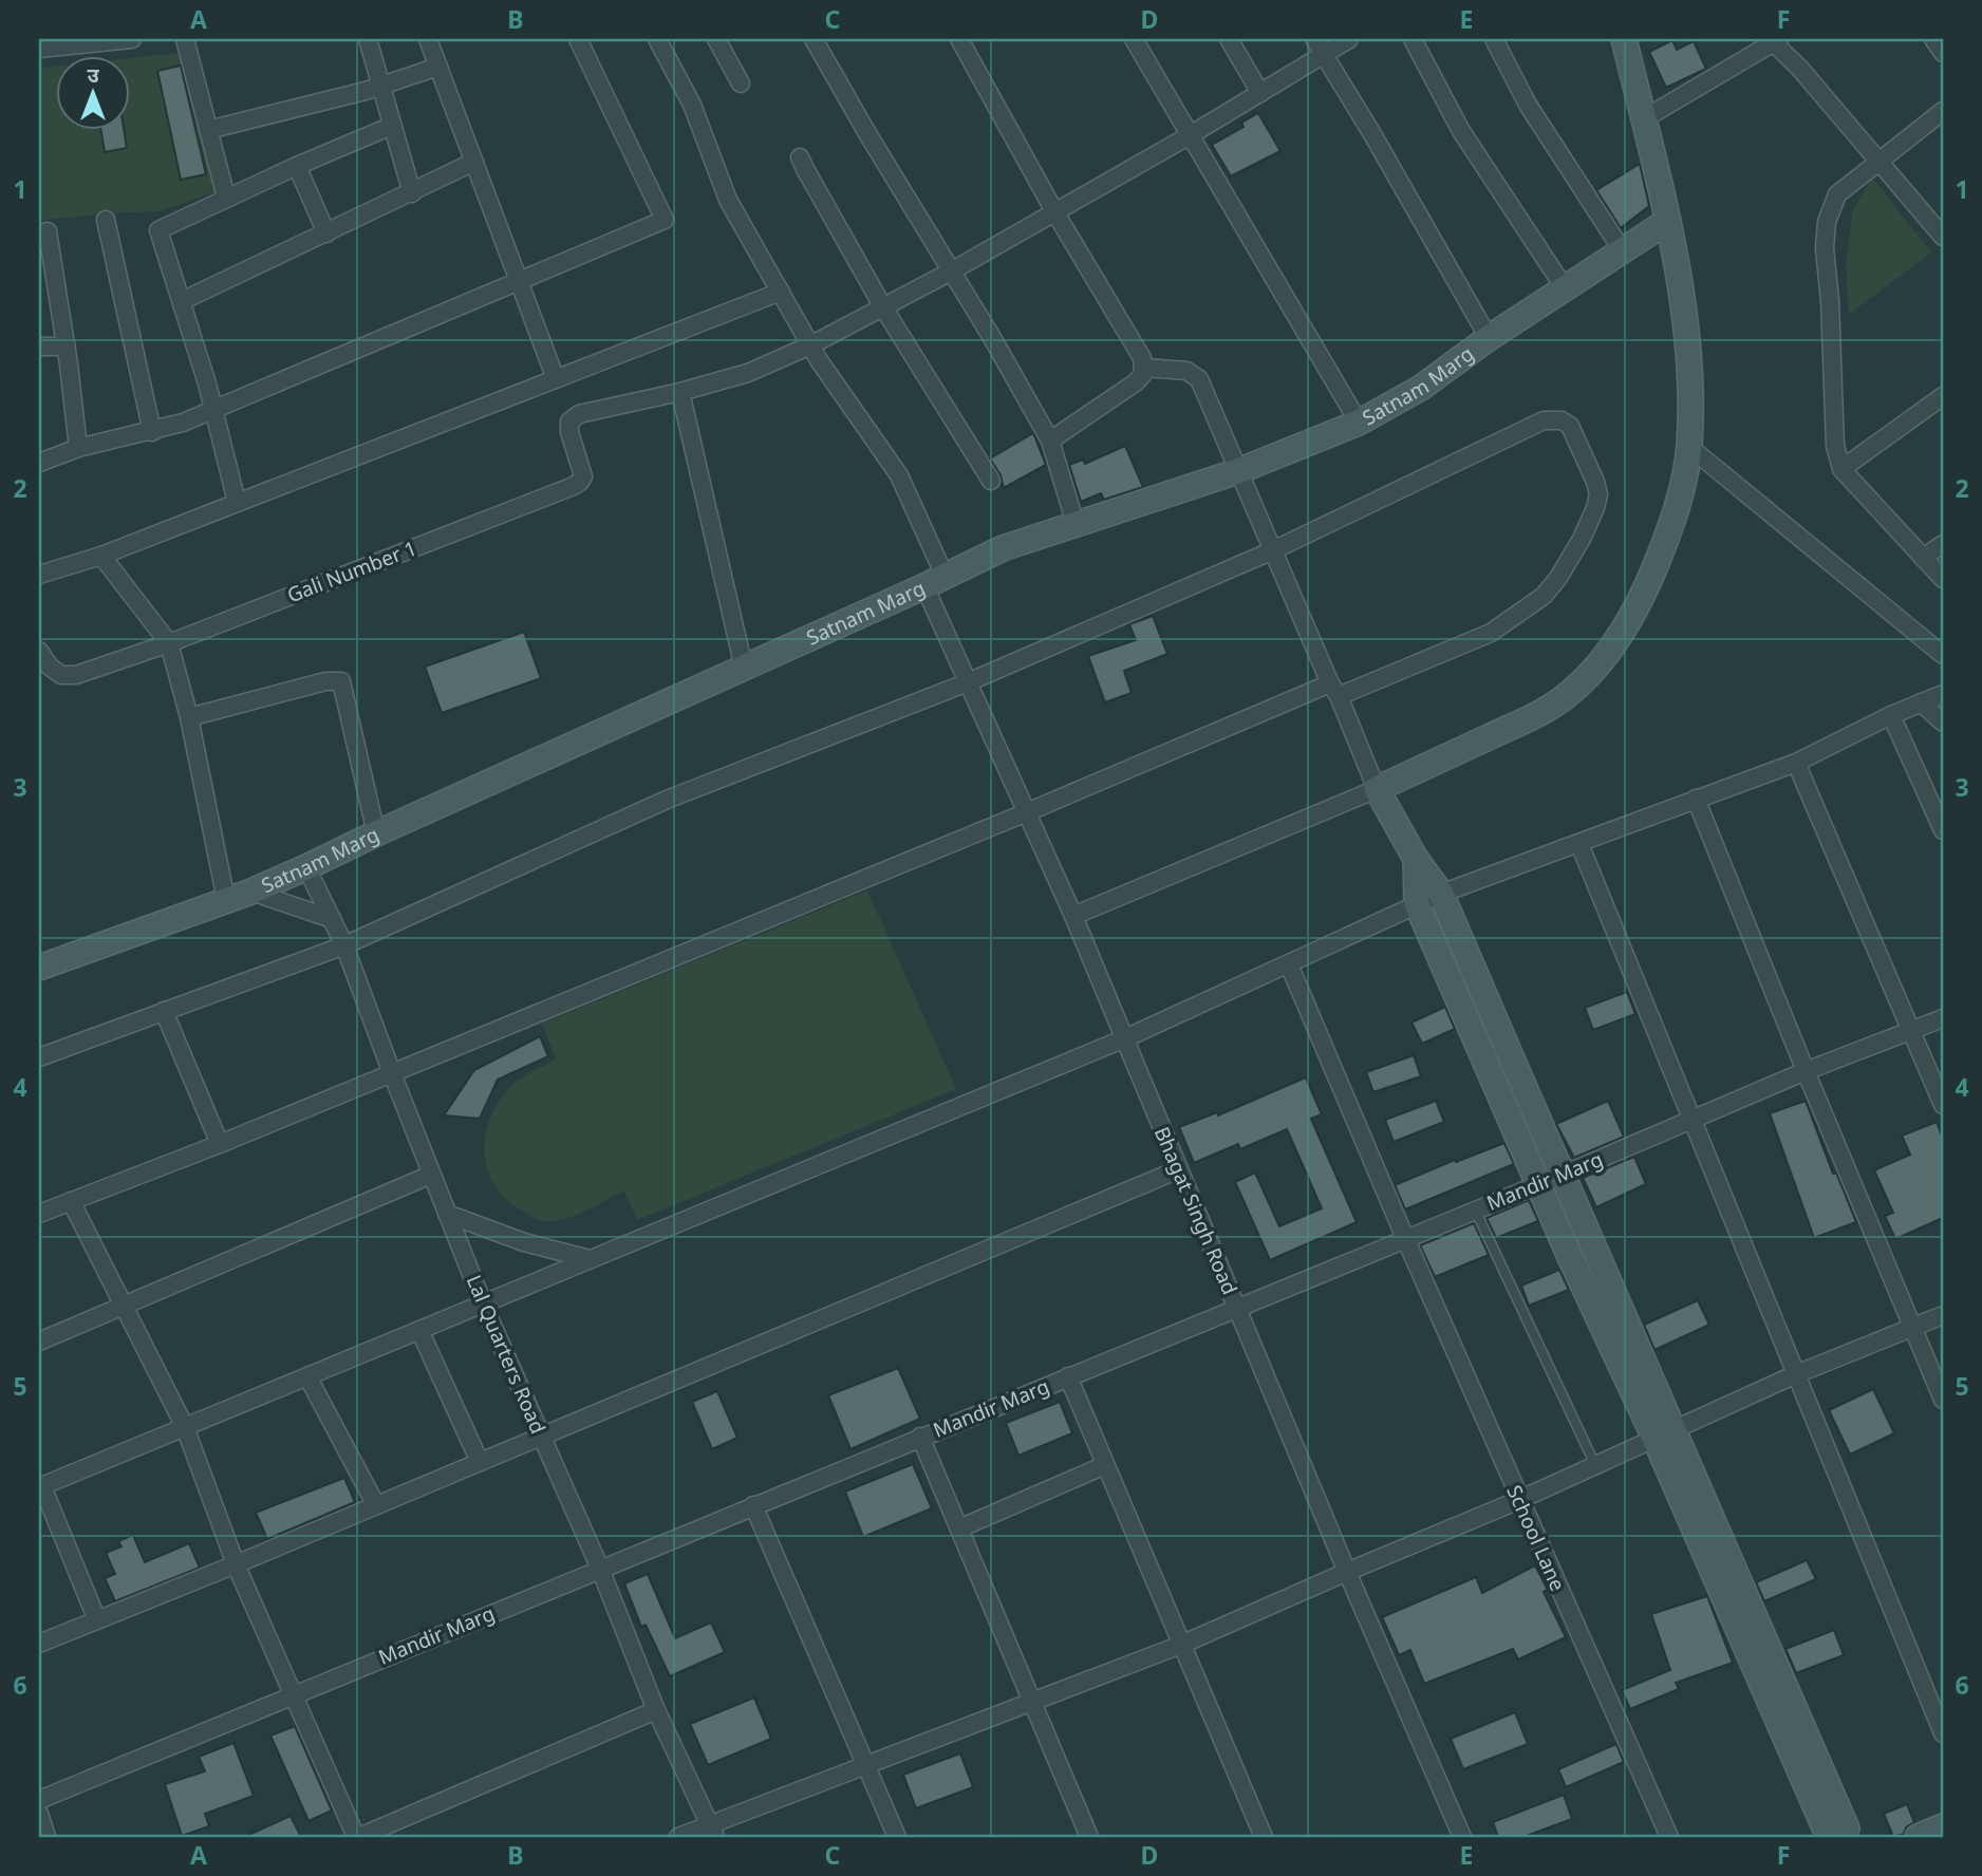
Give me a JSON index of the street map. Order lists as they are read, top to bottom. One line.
{"streets":{"street":["Satnam Marg","Gali Number 1","Mandir Marg","Bhagat Singh Road","Lal Quarters Road","School Lane"]},"crossings":[["Satnam Marg","Bhagat Singh Road"],["Satnam Marg","Lal Quarters Road"],["Mandir Marg","Bhagat Singh Road"],["Mandir Marg","Lal Quarters Road"],["Mandir Marg","School Lane"]],"north":"top","grid":{"columns":["A","B","C","D","E","F"],"rows":["1","2","3","4","5","6"]}}
